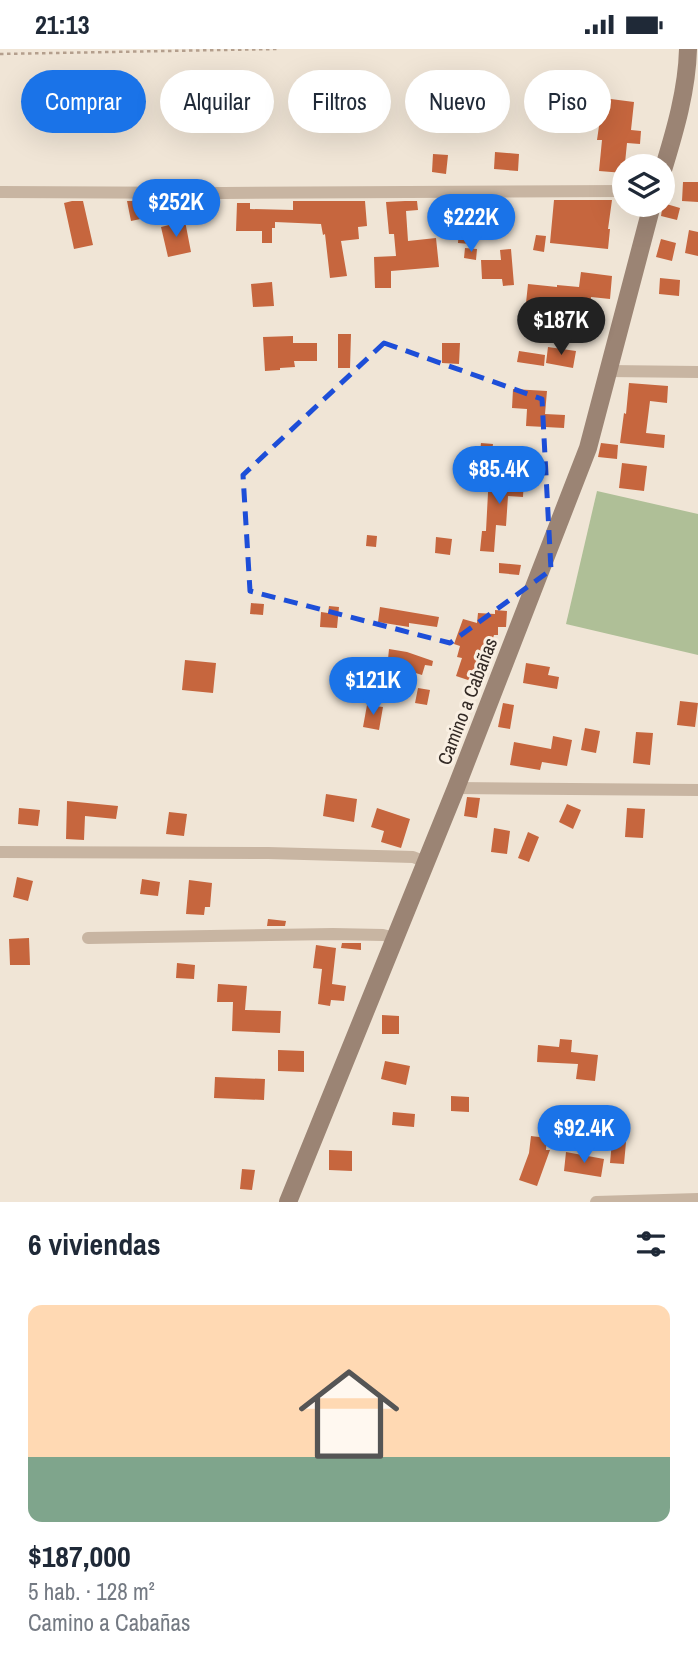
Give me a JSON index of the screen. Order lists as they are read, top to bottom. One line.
{"streets":{"street":["Camino a Cabañas"]},"page":{"status":"21:13","chip":["Comprar","Alquilar","Filtros","Nuevo","Piso"],"price":["$252K","$222K","$187K","$85.4K","$121K","$92.4K"],"heading":"6 viviendas","list":[{"name":"$187,000","note":"5 hab. · 128 m² · Camino a Cabañas"}]}}
